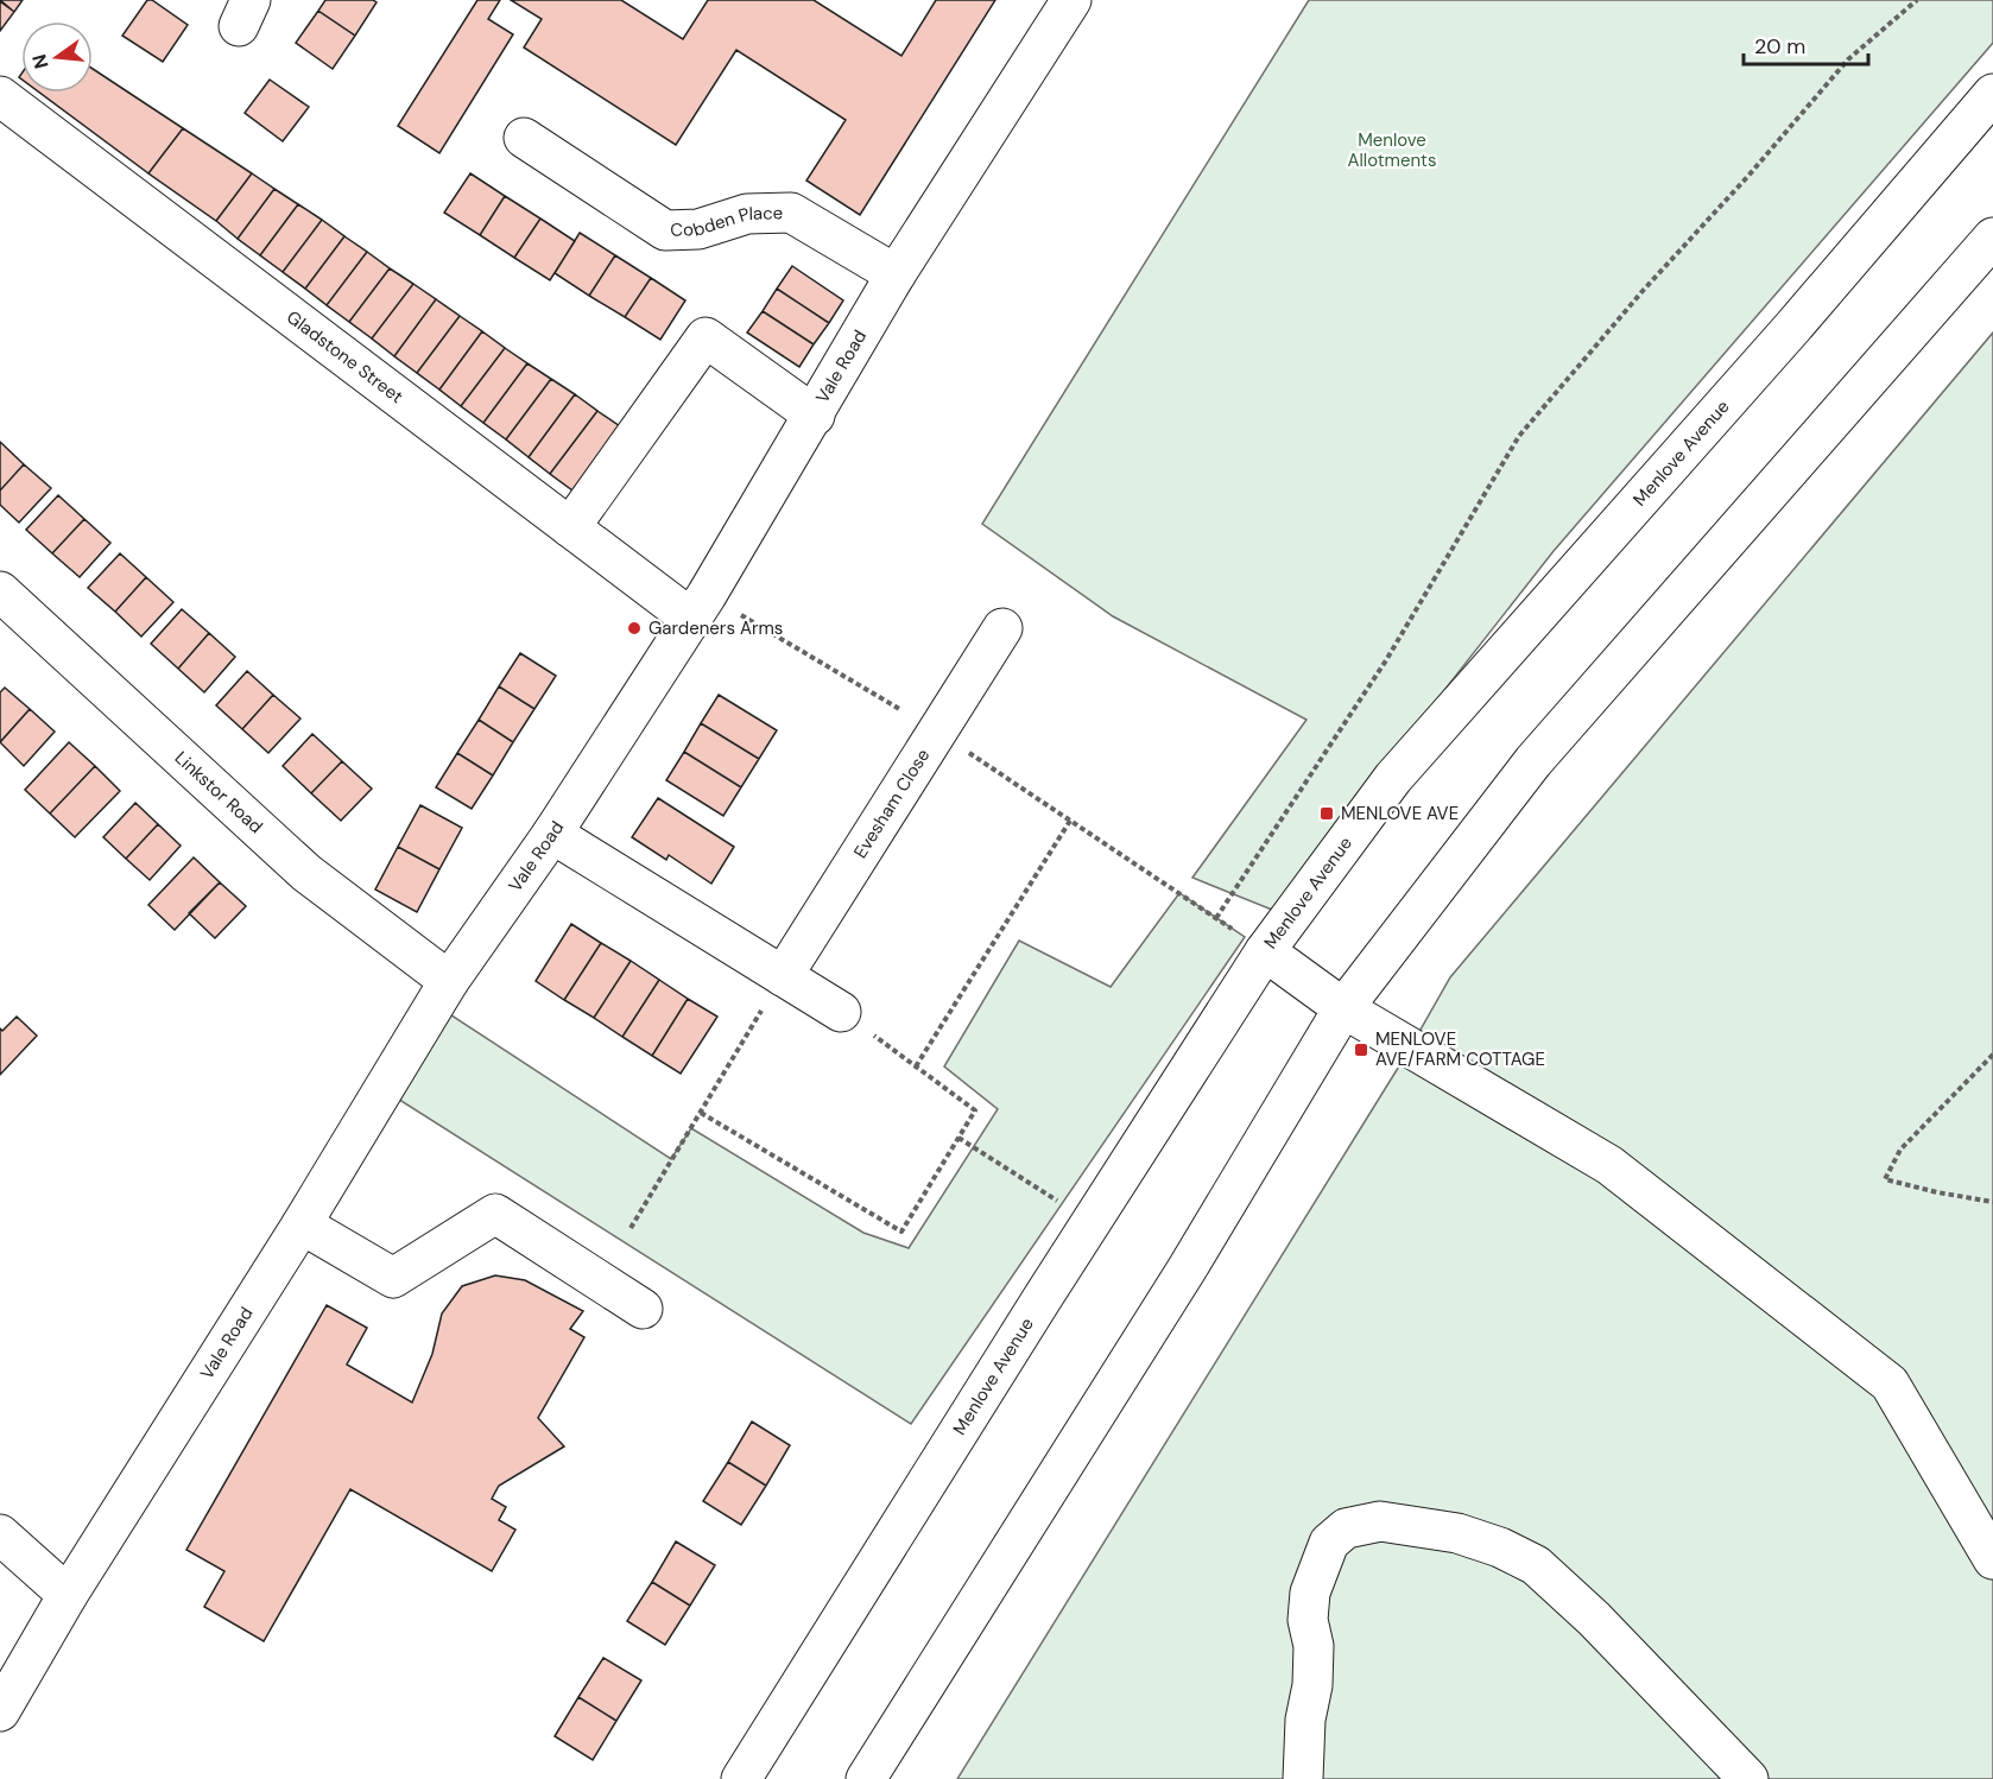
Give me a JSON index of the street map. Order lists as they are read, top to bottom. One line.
{"streets":{"main road":["Cobden Place","Gladstone Street","Vale Road","Menlove Avenue","Linkstor Road","Evesham Close"]},"crossings":[["Cobden Place","Vale Road"],["Gladstone Street","Vale Road"],["Vale Road","Linkstor Road"]],"parks":["Menlove Allotments"],"places":{"other":["Gardeners Arms"],"transit":["MENLOVE AVE","MENLOVE AVE/FARM COTTAGE"]},"scale_bar":"20 m","north":"left"}
